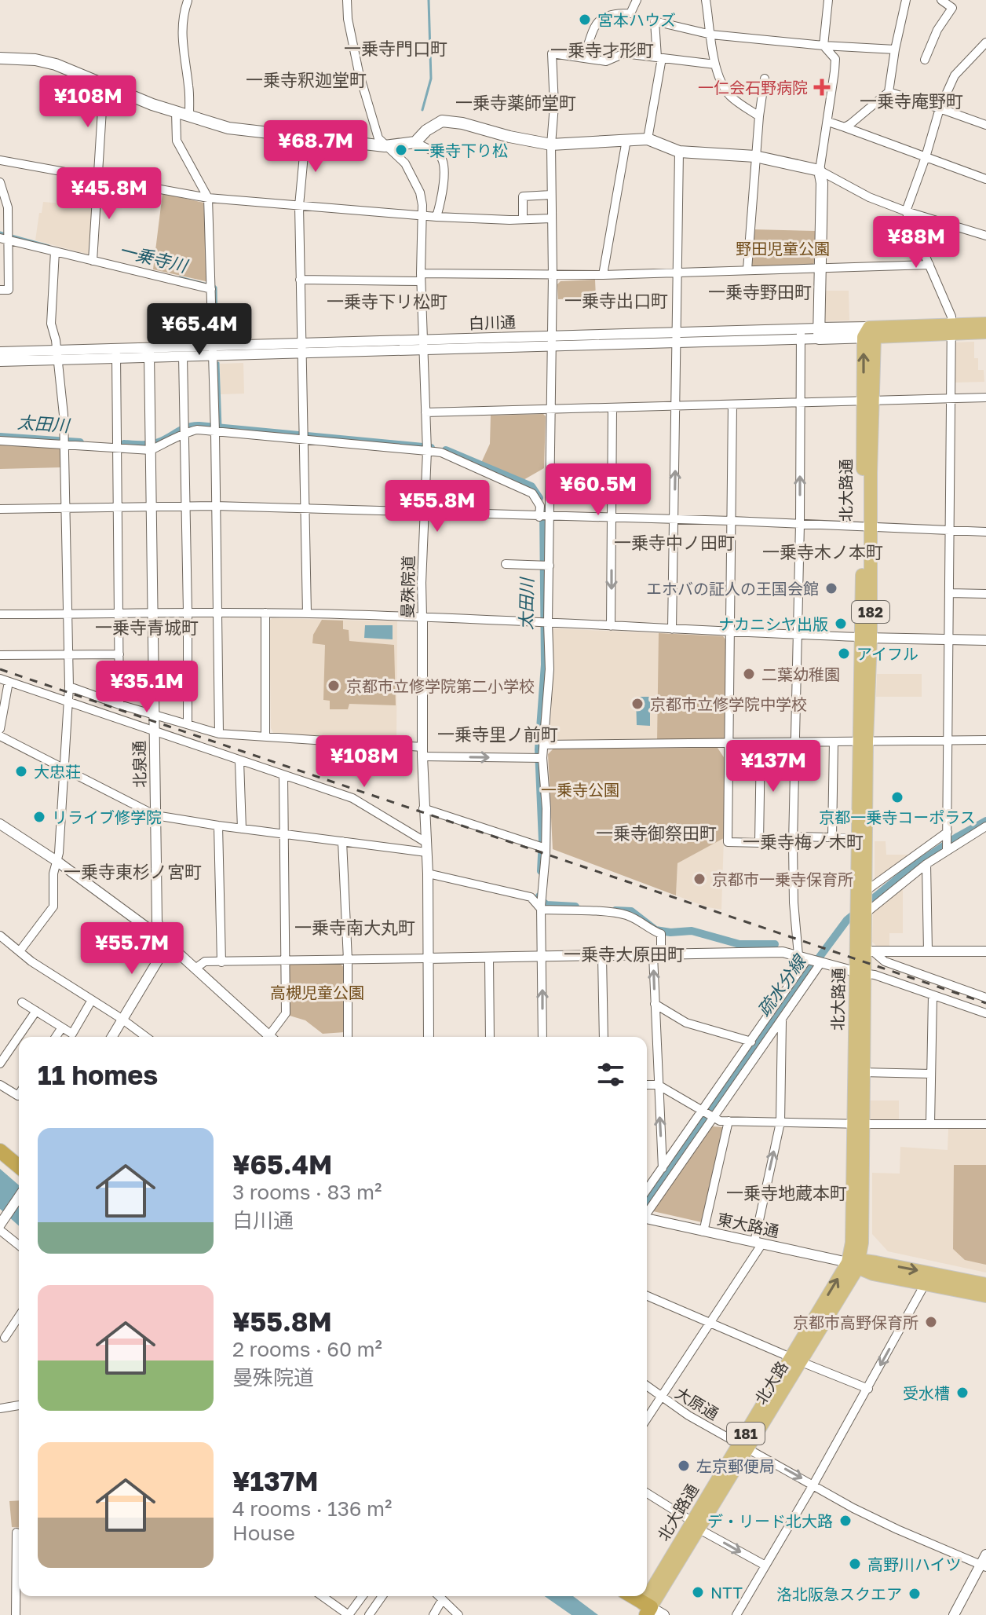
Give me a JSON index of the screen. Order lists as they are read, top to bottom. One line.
{"streets":{"main road":["白川通","北大路通","182","東大路通","181"],"street":["曼殊院道","北泉通","大原通"]},"crossings":[["白川通","北大路通"],["白川通","曼殊院道"],["白川通","北泉通"],["北大路通","東大路通"],["北大路通","大原通"]],"districts":["一乗寺門口町","一乗寺才形町","一乗寺釈迦堂町","一乗寺庵野町","一乗寺薬師堂町","一乗寺野田町","一乗寺出口町","一乗寺下リ松町","一乗寺中ノ田町","一乗寺木ノ本町","一乗寺青城町","一乗寺里ノ前町","一乗寺御祭田町","一乗寺梅ノ木町","一乗寺東杉ノ宮町","一乗寺南大丸町","一乗寺大原田町","一乗寺地蔵本町"],"water":["一乗寺川","太田川","疏水分線"],"parks":["野田児童公園","一乗寺公園","高槻児童公園"],"places":{"other":["宮本ハウズ","一乗寺下り松","エホバの証人の王国会館","ナカニシヤ出版","アイフル","二葉幼稚園","京都市立修学院第二小学校","京都市立修学院中学校","大忠荘","京都一乗寺コーポラス","リライブ修学院","京都市一乗寺保育所","京都市高野保育所","受水槽","左京郵便局","デ・リード北大路","高野川ハイツ","NTT","洛北阪急スクエア"],"health":["一仁会石野病院"]},"page":{"price":["¥108M","¥68.7M","¥45.8M","¥88M","¥65.4M","¥60.5M","¥55.8M","¥35.1M","¥108M","¥137M","¥55.7M"],"heading":"11 homes","list":[{"name":"¥65.4M","note":"3 rooms · 83 m² · 白川通"},{"name":"¥55.8M","note":"2 rooms · 60 m² · 曼殊院道"},{"name":"¥137M","note":"4 rooms · 136 m² · House"}]}}
